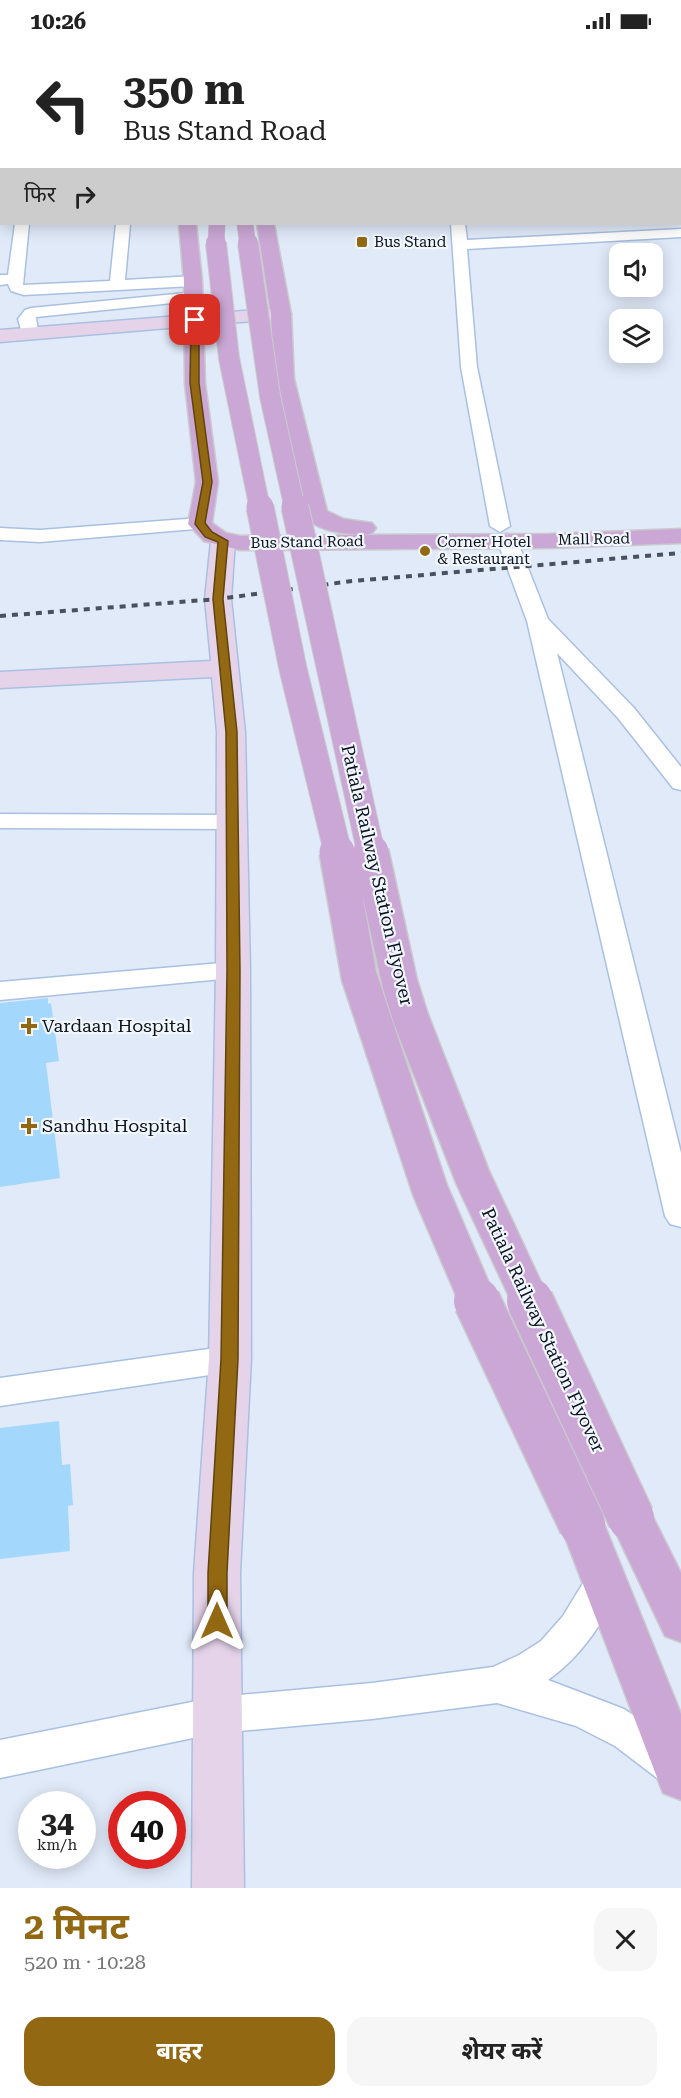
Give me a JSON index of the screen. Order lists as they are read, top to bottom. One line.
{"streets":{"main road":["Mall Road","Bus Stand Road","Patiala Railway Station Flyover"]},"crossings":[["Mall Road","Bus Stand Road"]],"places":{"transit":["Bus Stand"],"other":["Corner Hotel & Restaurant"],"health":["Vardaan Hospital","Sandhu Hospital"]},"page":{"status":"10:26","turn":["350 m","Bus Stand Road"],"then":"फिर","speed":"34 km/h","limit":"40","heading":["2 मिनट","520 m · 10:28"],"buttons":["बाहर","शेयर करें"]}}
